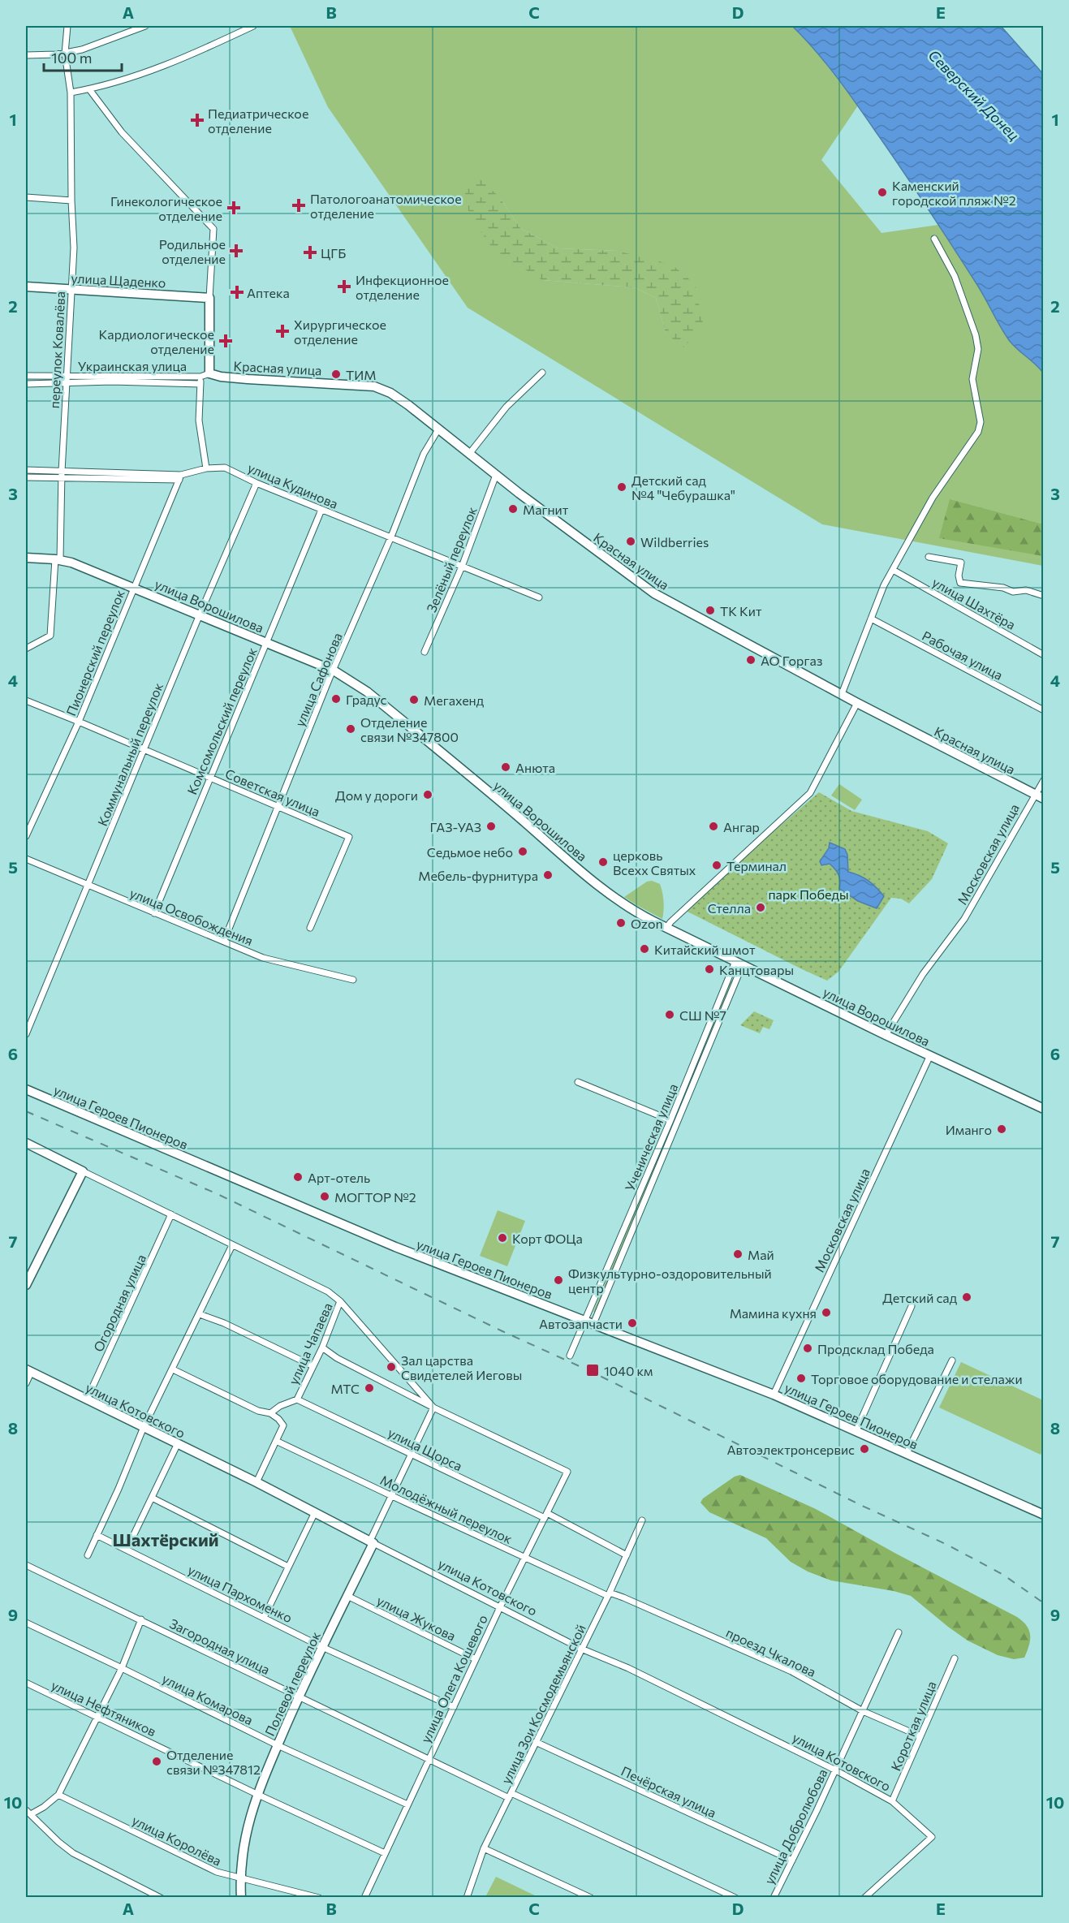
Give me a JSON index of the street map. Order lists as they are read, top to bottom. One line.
{"streets":{"main road":["улица Щаденко","Красная улица","улица Ворошилова","улица Героев Пионеров","улица Котовского","Полевой переулок"],"street":["переулок Ковалёва","Украинская улица","улица Кудинова","Зелёный переулок","улица Шахтёра","Пионерский переулок","Рабочая улица","улица Сафонова","Комсомольский переулок","Коммунальный переулок","Советская улица","Московская улица","улица Освобождения","Ученическая улица","Огородная улица","улица Чапаева","улица Щорса","Молодёжный переулок","улица Пархоменко","улица Жукова","Загородная улица","проезд Чкалова","улица Олега Кошевого","улица Комарова","улица Зои Космодемьянской","улица Нефтяников","Короткая улица","Печёрская улица","улица Добролюбова","улица Королёва"]},"crossings":[["улица Щаденко","переулок Ковалёва"],["переулок Ковалёва","Украинская улица"],["переулок Ковалёва","улица Кудинова"],["переулок Ковалёва","улица Ворошилова"],["Украинская улица","Красная улица"],["Красная улица","Зелёный переулок"],["Красная улица","улица Сафонова"],["Красная улица","Московская улица"],["улица Кудинова","Зелёный переулок"],["улица Кудинова","Пионерский переулок"],["улица Кудинова","улица Сафонова"],["улица Кудинова","Комсомольский переулок"],["улица Кудинова","Коммунальный переулок"],["улица Ворошилова","Пионерский переулок"],["улица Ворошилова","улица Сафонова"],["улица Ворошилова","Комсомольский переулок"],["улица Ворошилова","Коммунальный переулок"],["улица Ворошилова","Московская улица"],["улица Ворошилова","Ученическая улица"],["Пионерский переулок","Советская улица"],["улица Сафонова","Советская улица"],["улица Сафонова","улица Освобождения"],["Комсомольский переулок","Советская улица"],["Комсомольский переулок","улица Освобождения"],["Коммунальный переулок","Советская улица"],["Коммунальный переулок","улица Освобождения"],["Московская улица","улица Героев Пионеров"],["улица Героев Пионеров","Ученическая улица"],["Огородная улица","улица Котовского"],["улица Чапаева","улица Щорса"],["улица Котовского","улица Олега Кошевого"],["улица Котовского","Полевой переулок"],["улица Котовского","улица Зои Космодемьянской"],["улица Котовского","Короткая улица"],["улица Котовского","улица Добролюбова"],["улица Щорса","улица Олега Кошевого"],["улица Щорса","Полевой переулок"],["улица Щорса","улица Зои Космодемьянской"],["Молодёжный переулок","проезд Чкалова"],["Молодёжный переулок","улица Олега Кошевого"],["Молодёжный переулок","Полевой переулок"],["Молодёжный переулок","улица Зои Космодемьянской"],["улица Пархоменко","улица Олега Кошевого"],["улица Пархоменко","Полевой переулок"],["улица Жукова","улица Олега Кошевого"],["улица Жукова","Полевой переулок"],["Загородная улица","улица Олега Кошевого"],["Загородная улица","Полевой переулок"],["Загородная улица","улица Зои Космодемьянской"],["проезд Чкалова","улица Зои Космодемьянской"],["проезд Чкалова","Короткая улица"],["проезд Чкалова","улица Добролюбова"],["улица Олега Кошевого","Полевой переулок"],["улица Олега Кошевого","улица Комарова"],["улица Олега Кошевого","улица Нефтяников"],["Полевой переулок","улица Комарова"],["Полевой переулок","улица Нефтяников"],["Полевой переулок","улица Королёва"],["улица Зои Космодемьянской","Печёрская улица"],["Печёрская улица","улица Добролюбова"]],"districts":["Шахтёрский"],"water":["Северский Донец"],"parks":["парк Победы"],"places":{"health":["Педиатрическое отделение","Патологоанатомическое отделение","Гинекологическое отделение","Родильное отделение","ЦГБ","Инфекционное отделение","Аптека","Хирургическое отделение","Кардиологическое отделение"],"other":["Каменский городской пляж №2","ТИМ","Детский сад №4 \"Чебурашка\"","Магнит","Wildberries","ТК Кит","АО Горгаз","Градус","Мегахенд","Отделение связи №347800","Анюта","Дом у дороги","ГАЗ-УАЗ","Ангар","Cедьмое небо","церковь Всехх Святых","Терминал","Мебель-фурнитура","Стелла","Ozon","Китайский шмот","Канцтовары","СШ №7","Иманго","Арт-отель","МОГТОР №2","Корт ФОЦа","Май","Физкультурно-оздоровительный центр","Детский сад","Мамина кухня","Автозапчасти","Продсклад Победа","Зал царства Свидетелей Иеговы","Торговое оборудование и стелажи","МТС","Автоэлектронсервис","Отделение связи №347812"],"transit":["1040 км"]},"scale_bar":"100 m","grid":{"columns":["A","B","C","D","E"],"rows":["1","2","3","4","5","6","7","8","9","10"]}}
